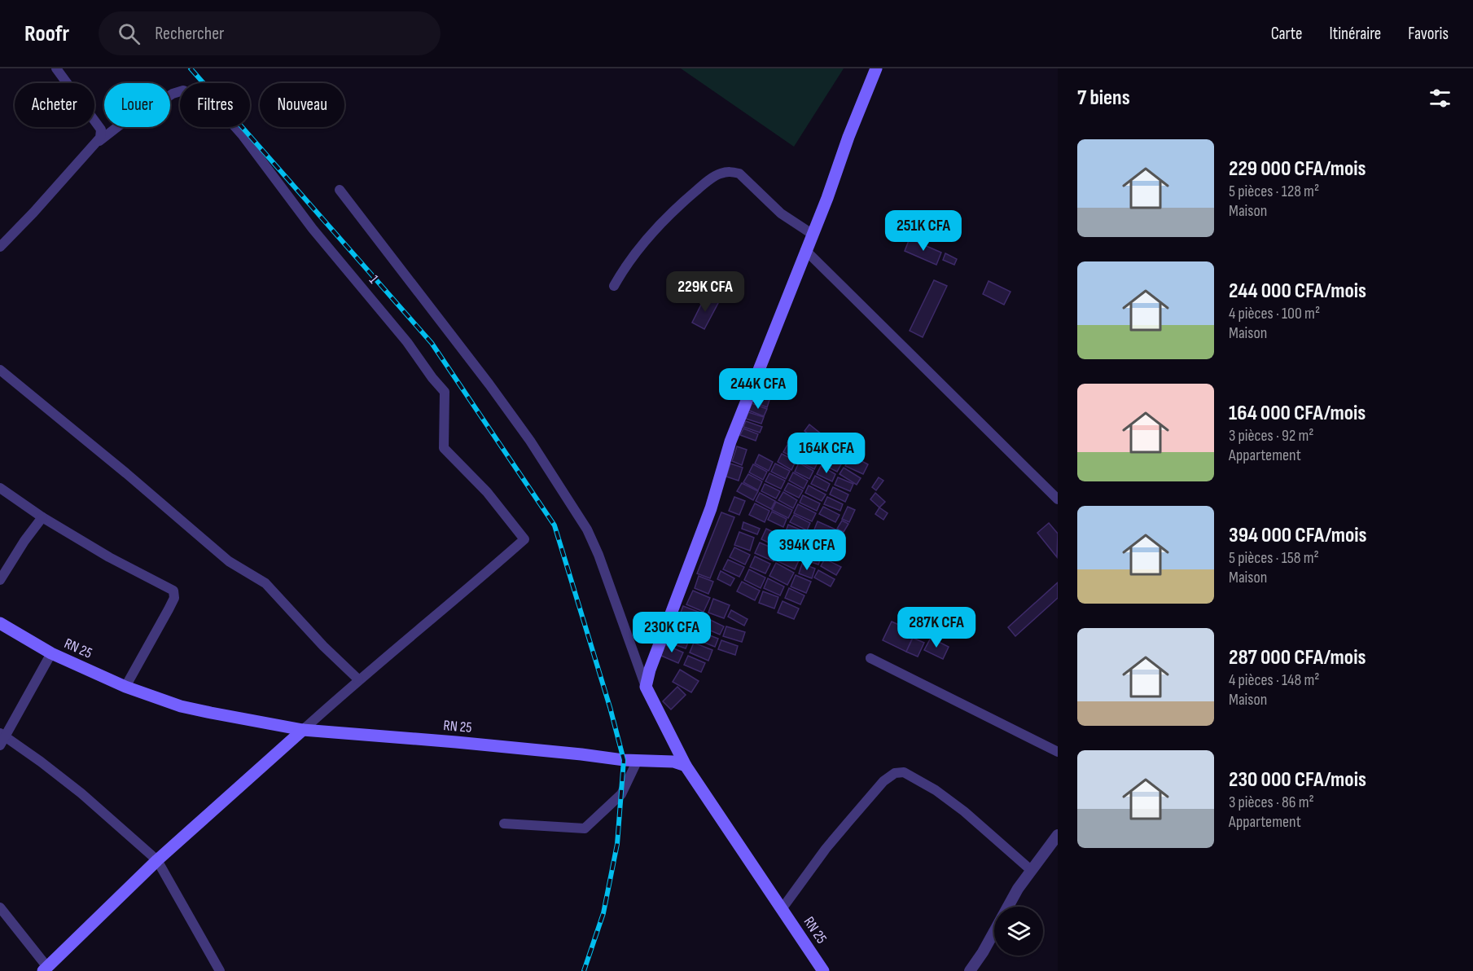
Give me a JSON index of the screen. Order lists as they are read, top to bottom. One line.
{"streets":{"main road":["RN 25"],"street":["1"]},"page":{"header":"Roofr","search":"Rechercher","nav":["Carte","Itinéraire","Favoris"],"heading":"7 biens","chip":["Acheter","Louer","Filtres","Nouveau"],"list":[{"name":"229 000 CFA/mois","note":"5 pièces · 128 m² · Maison"},{"name":"244 000 CFA/mois","note":"4 pièces · 100 m² · Maison"},{"name":"164 000 CFA/mois","note":"3 pièces · 92 m² · Appartement"},{"name":"394 000 CFA/mois","note":"5 pièces · 158 m² · Maison"},{"name":"287 000 CFA/mois","note":"4 pièces · 148 m² · Maison"},{"name":"230 000 CFA/mois","note":"3 pièces · 86 m² · Appartement"}],"price":["251K CFA","229K CFA","244K CFA","164K CFA","394K CFA","287K CFA","230K CFA"]}}
